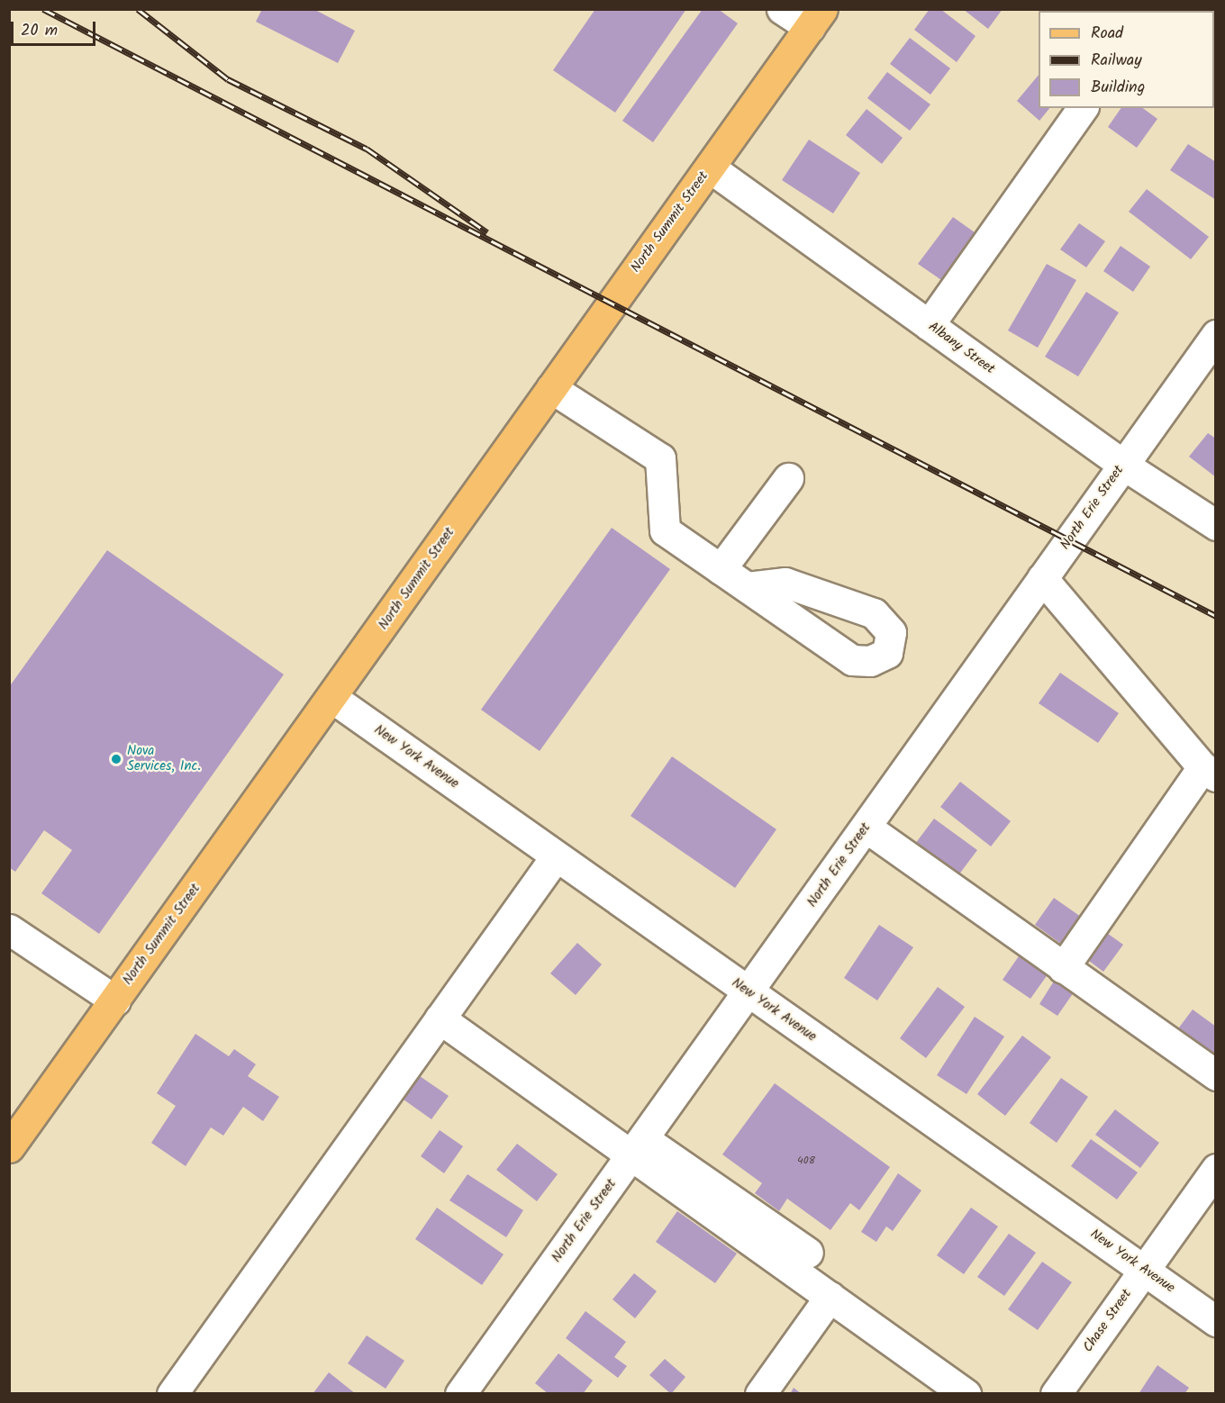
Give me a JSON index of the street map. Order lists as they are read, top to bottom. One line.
{"streets":{"main road":["North Summit Street"],"street":["Albany Street","North Erie Street","New York Avenue","Chase Street"]},"crossings":[["North Summit Street","Albany Street"],["North Summit Street","New York Avenue"],["Albany Street","North Erie Street"],["North Erie Street","New York Avenue"],["New York Avenue","Chase Street"]],"places":["Nova Services, Inc."],"house_numbers":["408"],"legend":["Road","Railway","Building"],"scale_bar":"20 m"}
